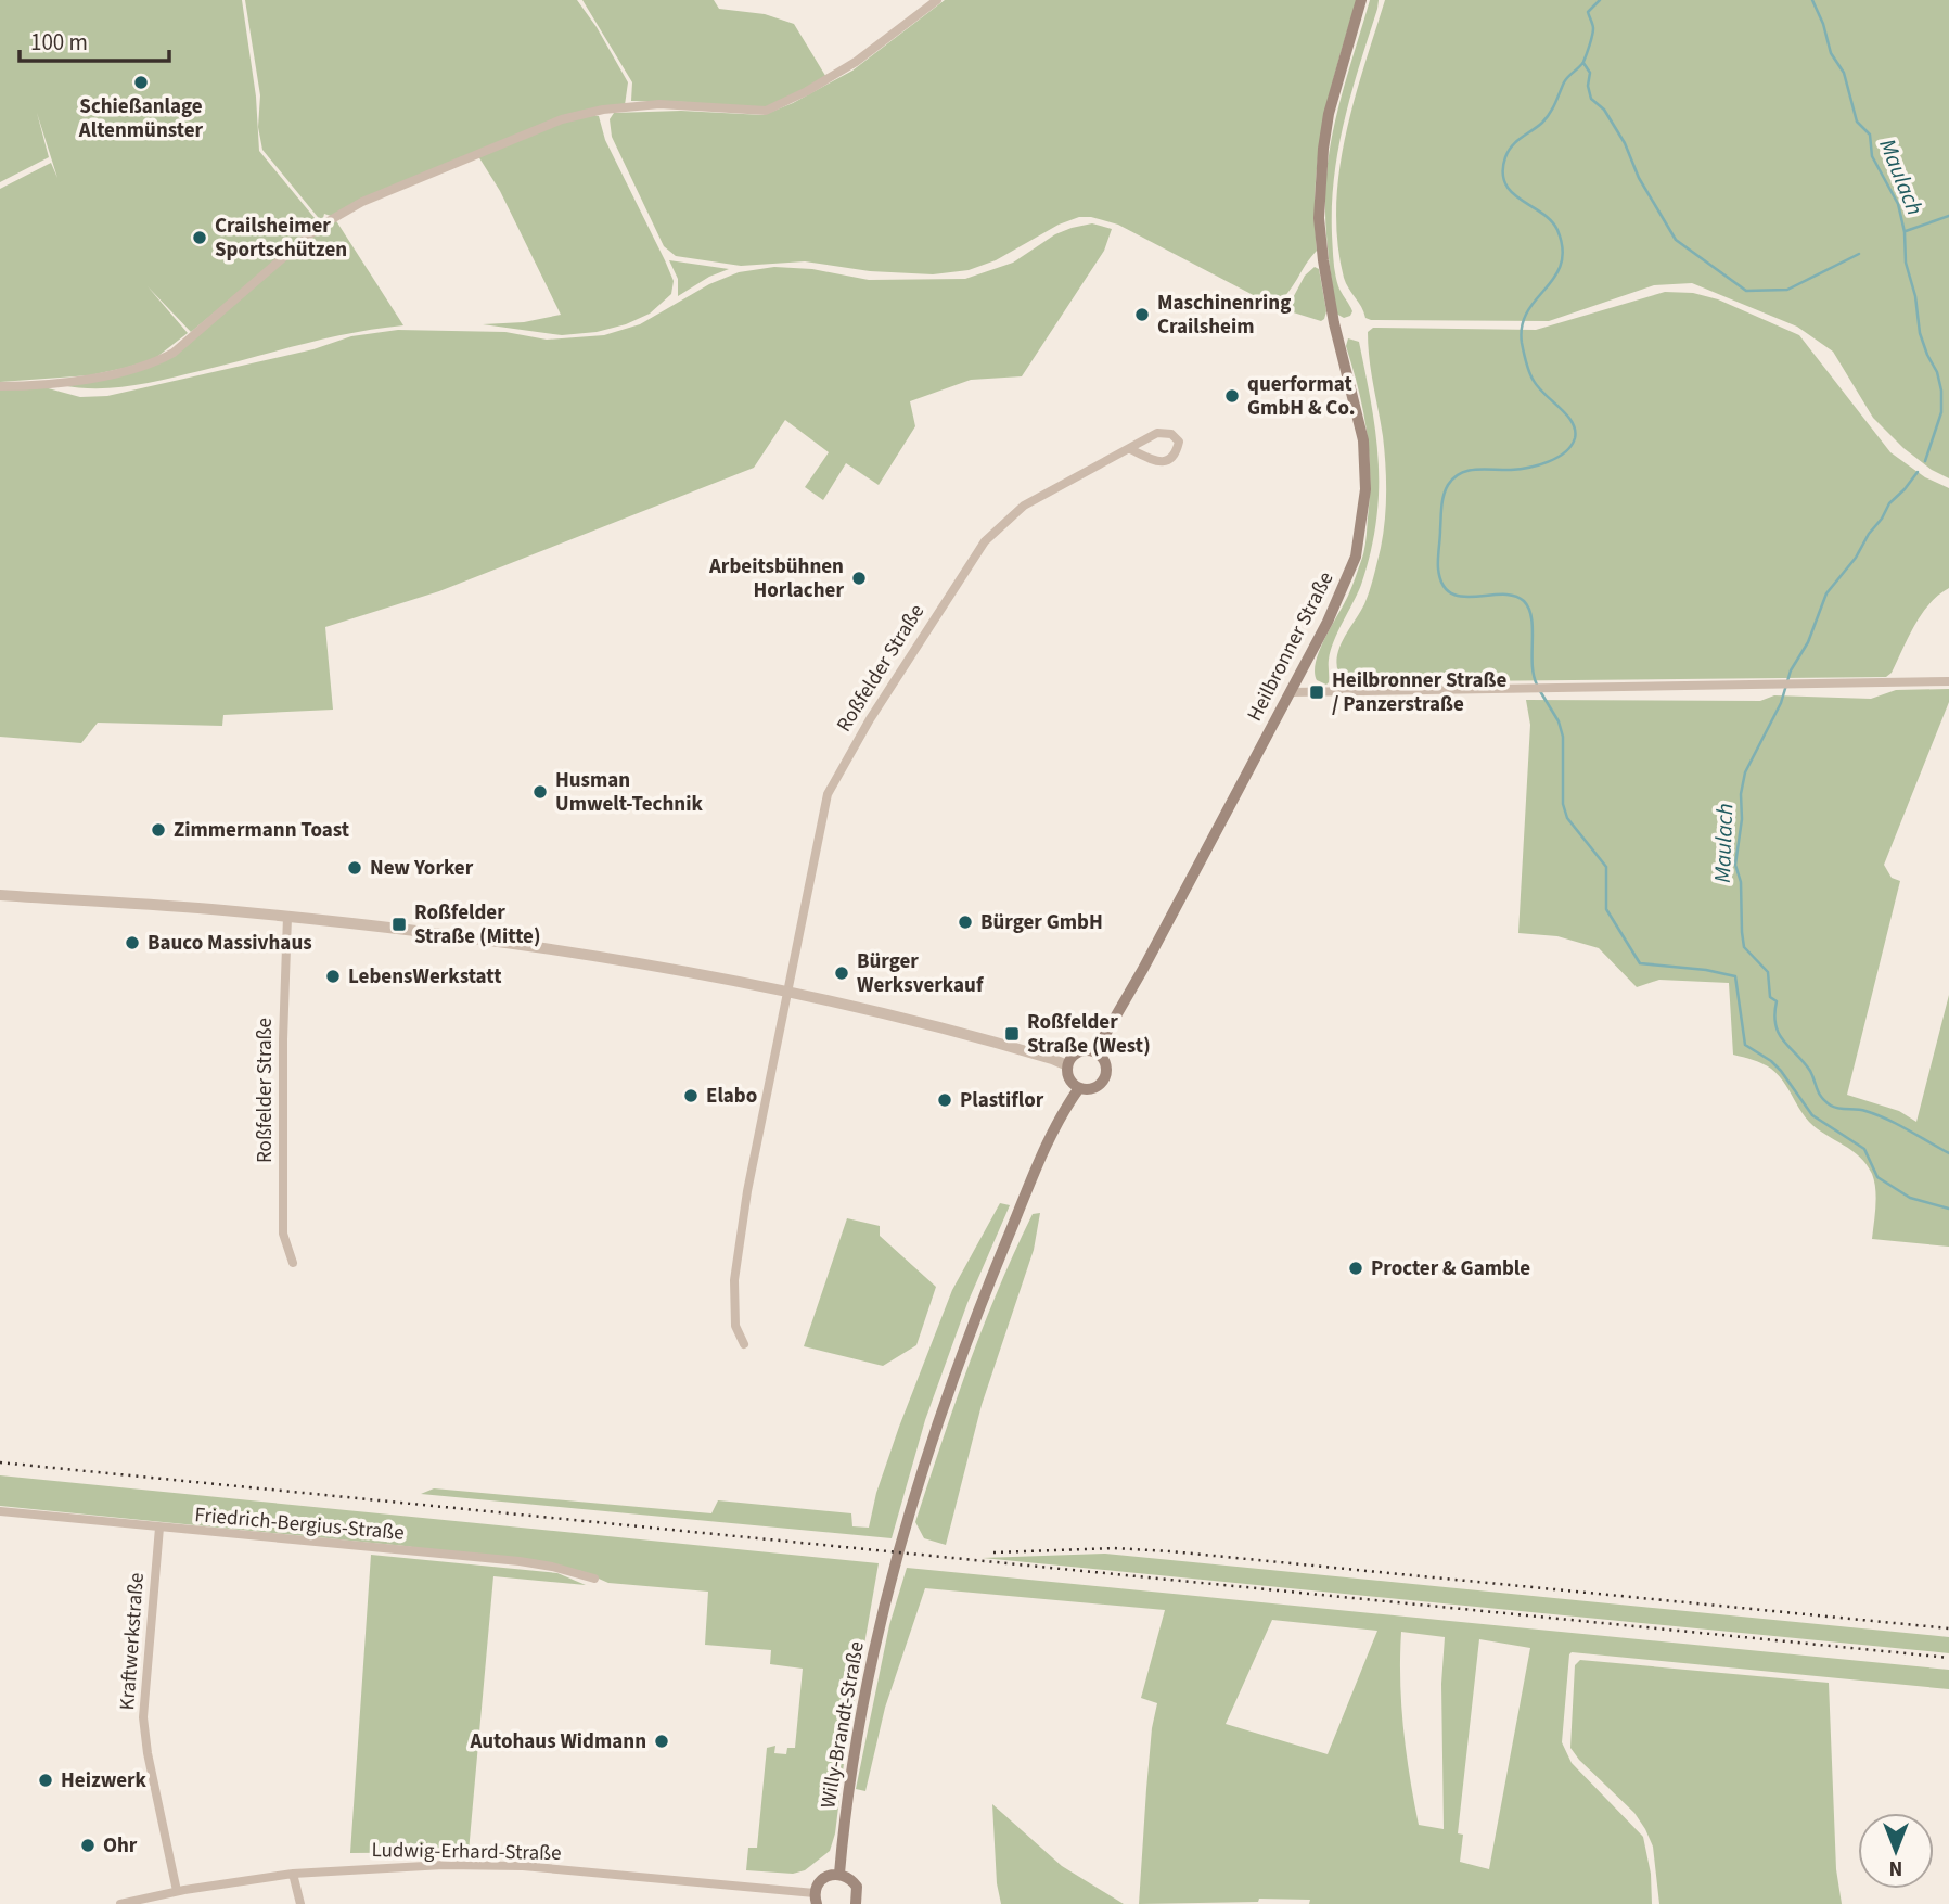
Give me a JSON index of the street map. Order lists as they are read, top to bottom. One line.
{"streets":{"main road":["Heilbronner Straße","Willy-Brandt-Straße"],"street":["Roßfelder Straße","Friedrich-Bergius-Straße","Kraftwerkstraße","Ludwig-Erhard-Straße"]},"crossings":[["Heilbronner Straße","Willy-Brandt-Straße"],["Friedrich-Bergius-Straße","Kraftwerkstraße"],["Kraftwerkstraße","Ludwig-Erhard-Straße"]],"water":["Maulach"],"places":{"other":["Schießanlage Altenmünster","Crailsheimer Sportschützen","Maschinenring Crailsheim","querformat GmbH & Co.","Arbeitsbühnen Horlacher","Husman Umwelt-Technik","Zimmermann Toast","New Yorker","Bürger GmbH","Bauco Massivhaus","Bürger Werksverkauf","LebensWerkstatt","Elabo","Plastiflor","Procter & Gamble","Autohaus Widmann","Heizwerk","Ohr"],"transit":["Heilbronner Straße / Panzerstraße","Roßfelder Straße (Mitte)","Roßfelder Straße (West)"]},"scale_bar":"100 m","north":"bottom"}
